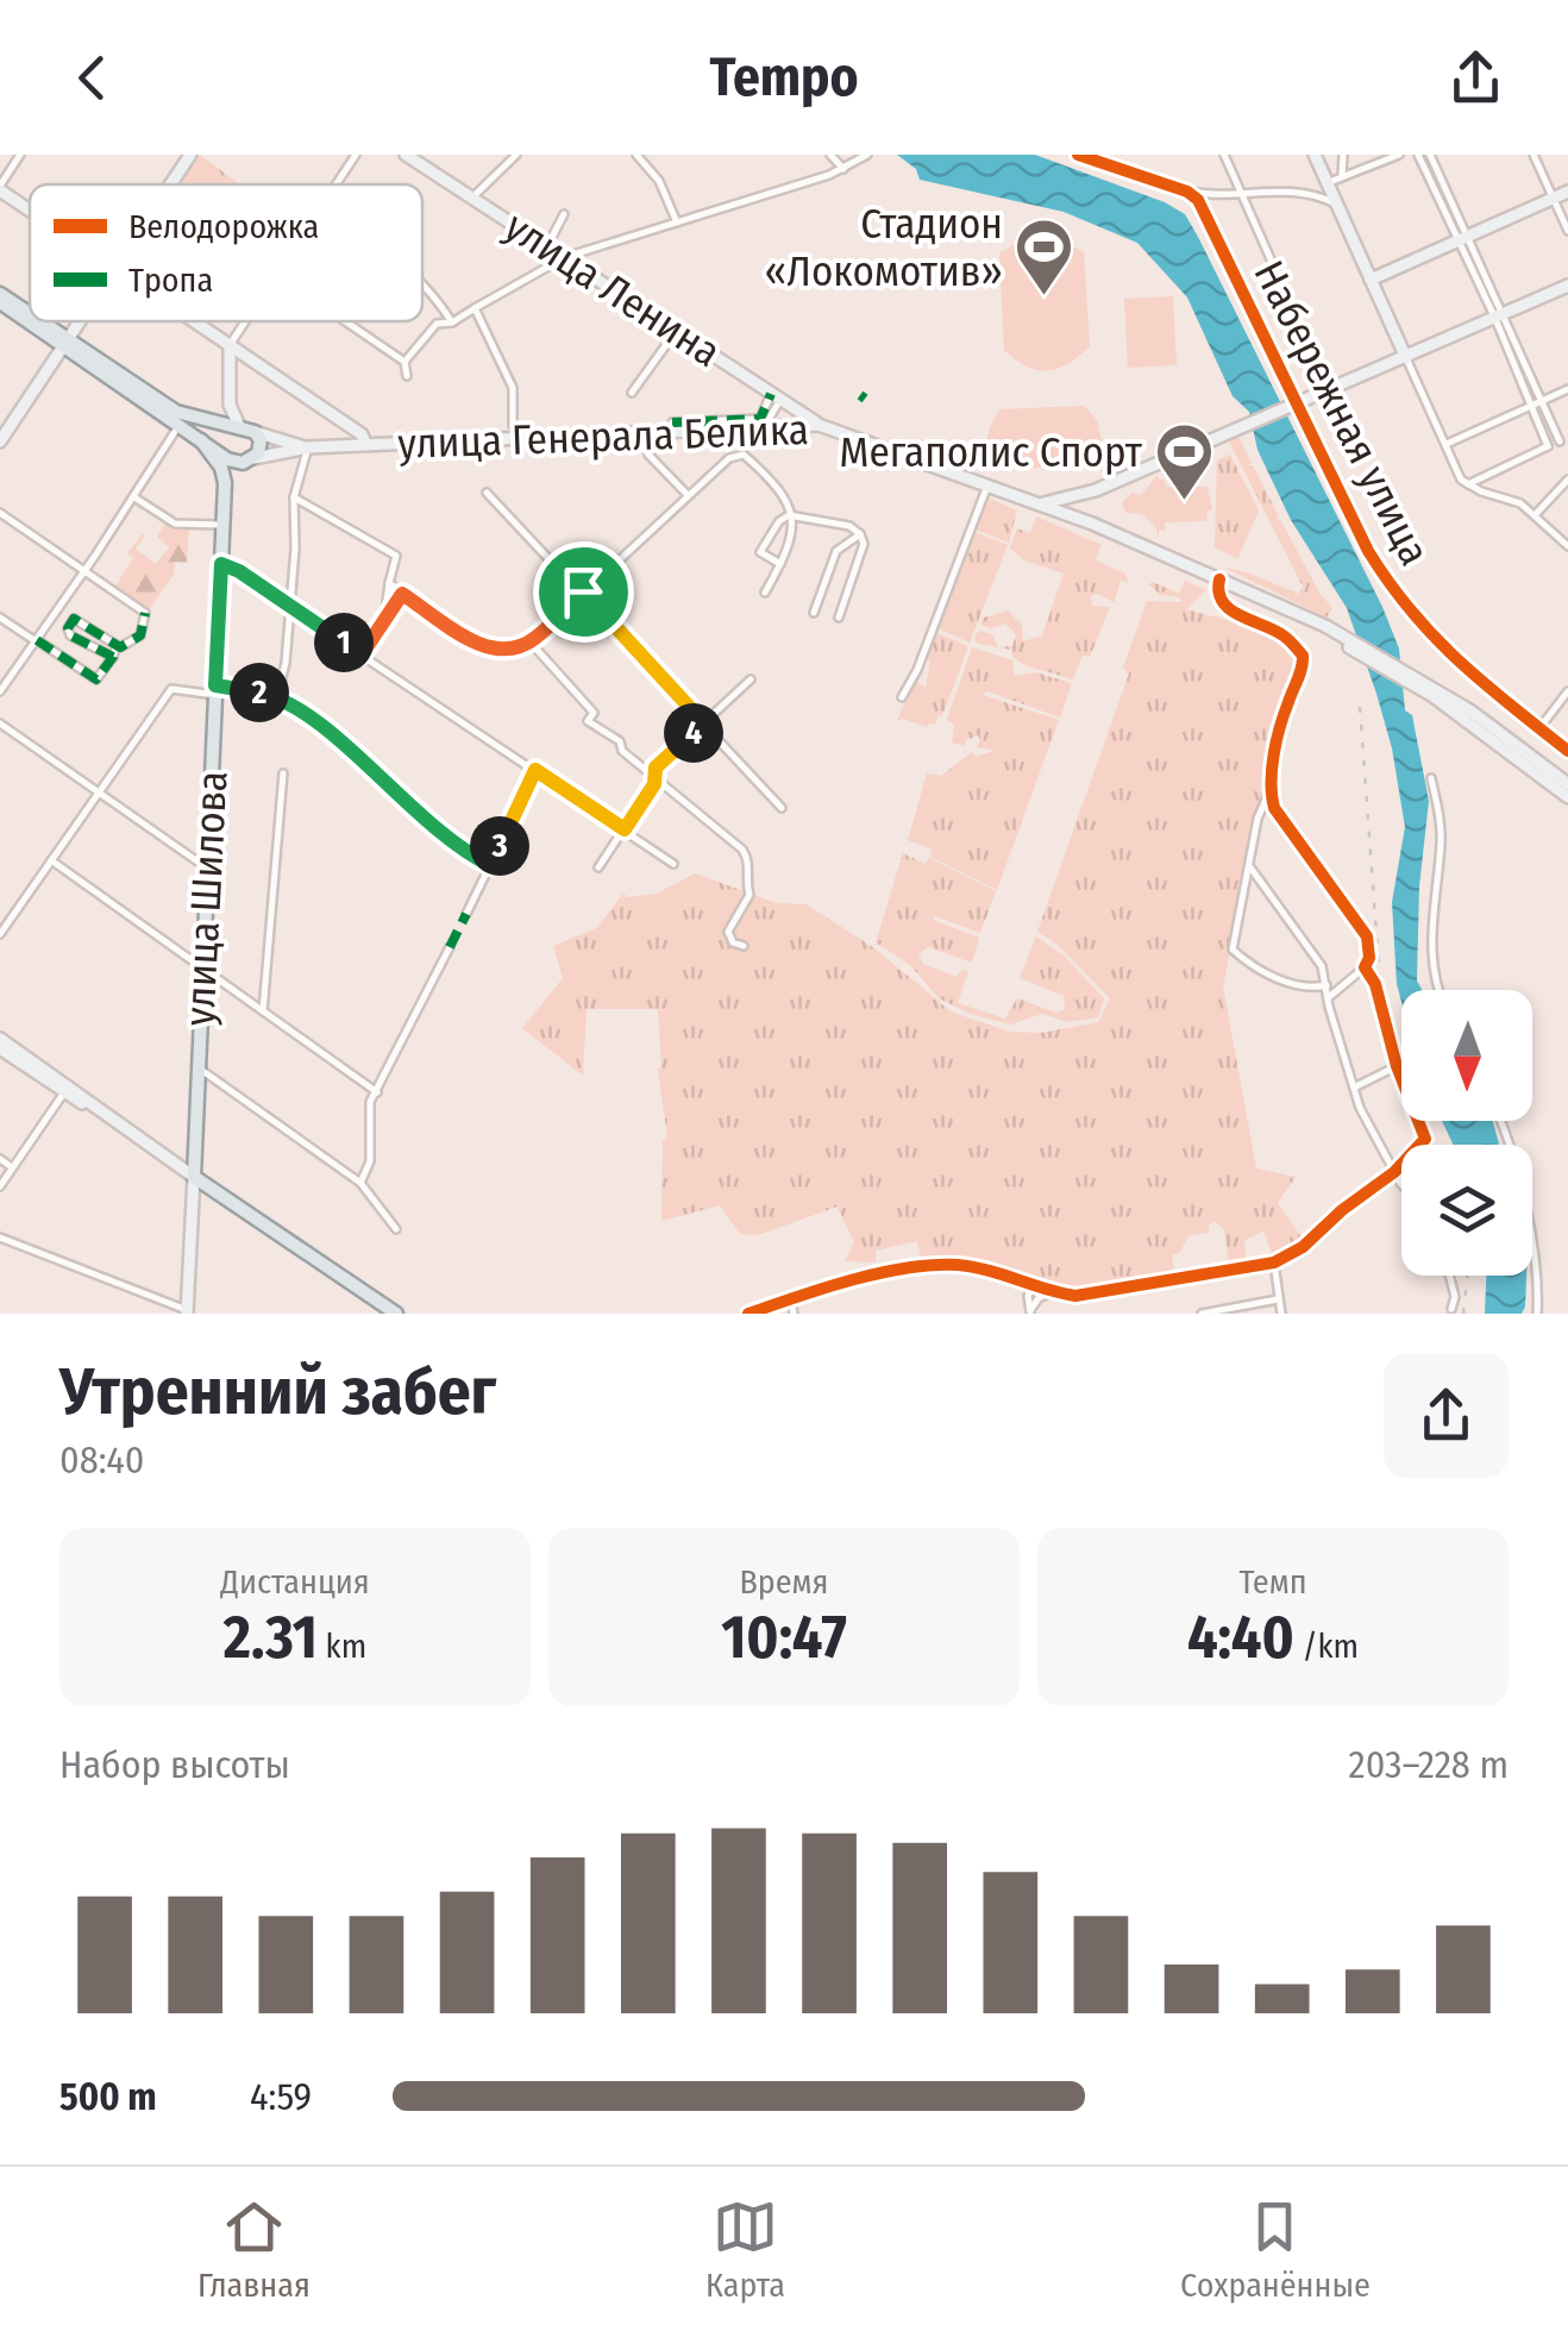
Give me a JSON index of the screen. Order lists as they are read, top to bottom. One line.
{"streets":{"main road":["улица Ленина","улица Генерала Белика","улица Шилова"],"street":["Набережная улица"]},"crossings":[["улица Ленина","улица Генерала Белика"]],"places":{"sports":["Стадион «Локомотив»","Мегаполис Спорт"]},"legend":["Велодорожка","Тропа"],"north":"bottom","page":{"header":"Tempo","pins":["1","2","4","3"],"heading":["Утренний забег","08:40"],"stats":[["Дистанция","2.31 km"],["Время","10:47"],["Темп","4:40 /km"]],"chart":["Набор высоты","203–228 m"],"list":[{"name":"500 m","note":"4:59"}],"tabs":["Главная","Карта","Сохранённые"]}}
